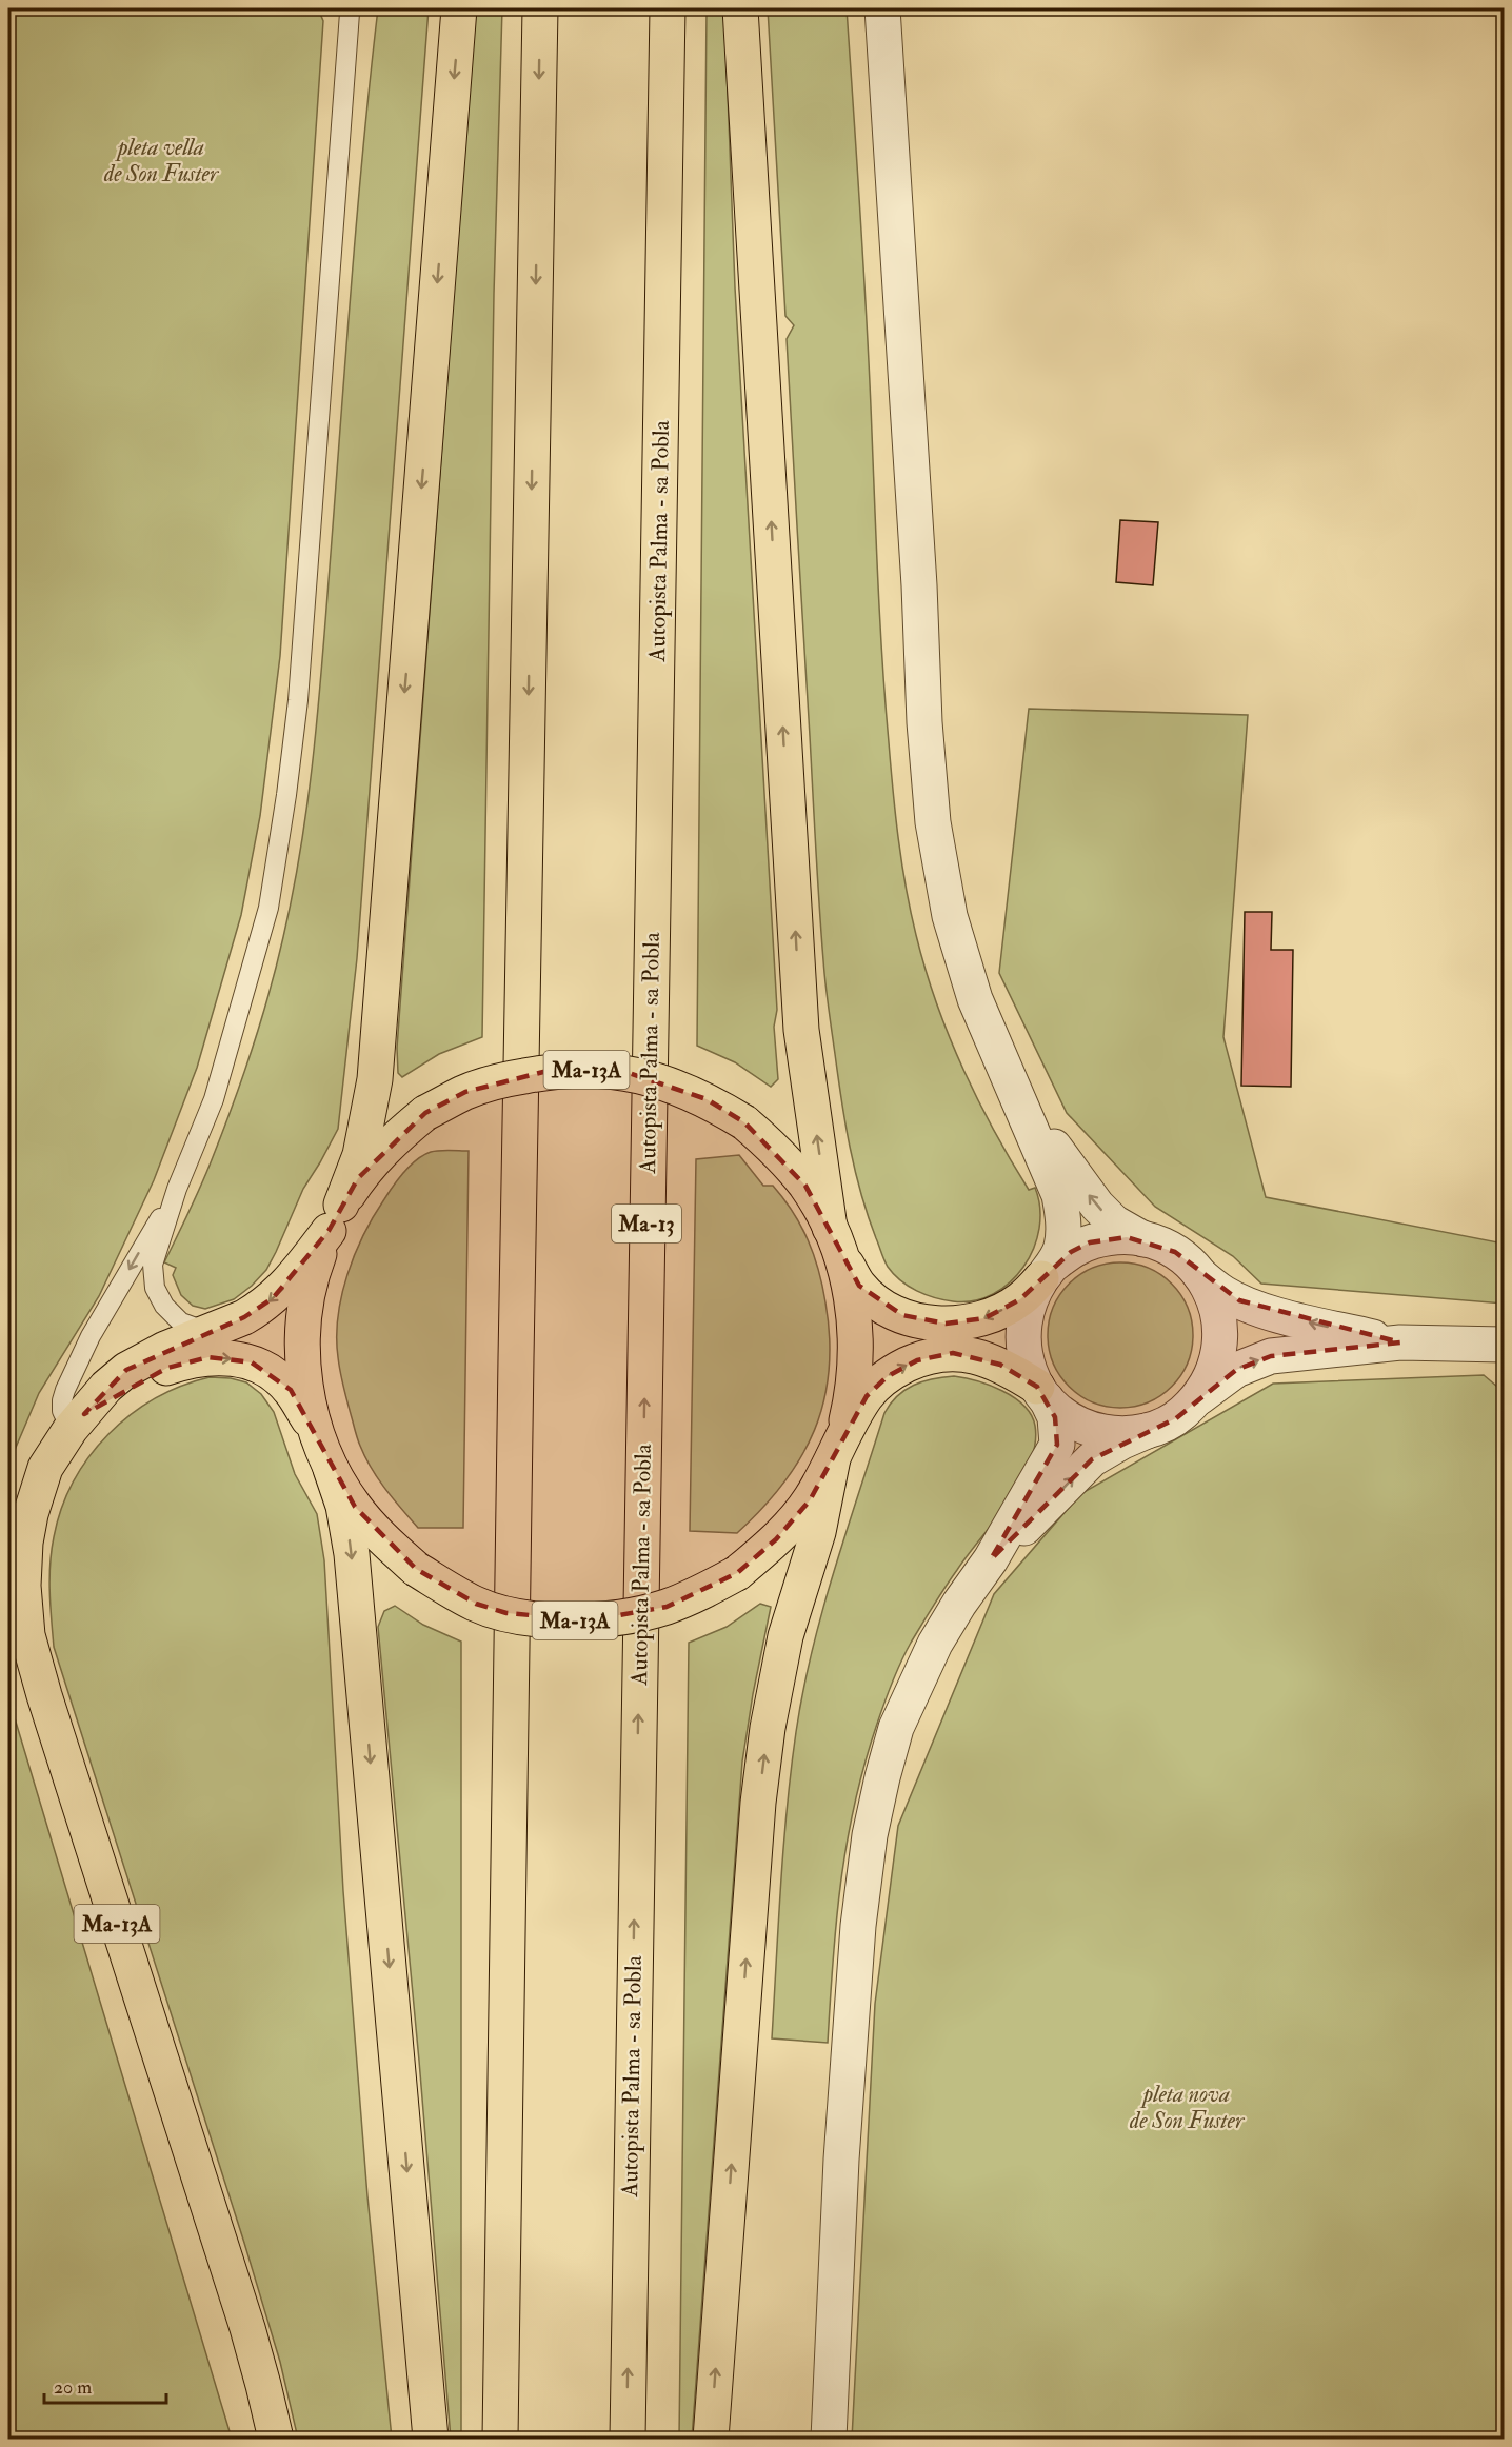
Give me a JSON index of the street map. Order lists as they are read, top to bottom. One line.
{"streets":{"main road":["Autopista Palma - sa Pobla","Ma-13A","Ma-13"]},"parks":["pleta vella de Son Fuster","pleta nova de Son Fuster"],"scale_bar":"20 m"}
